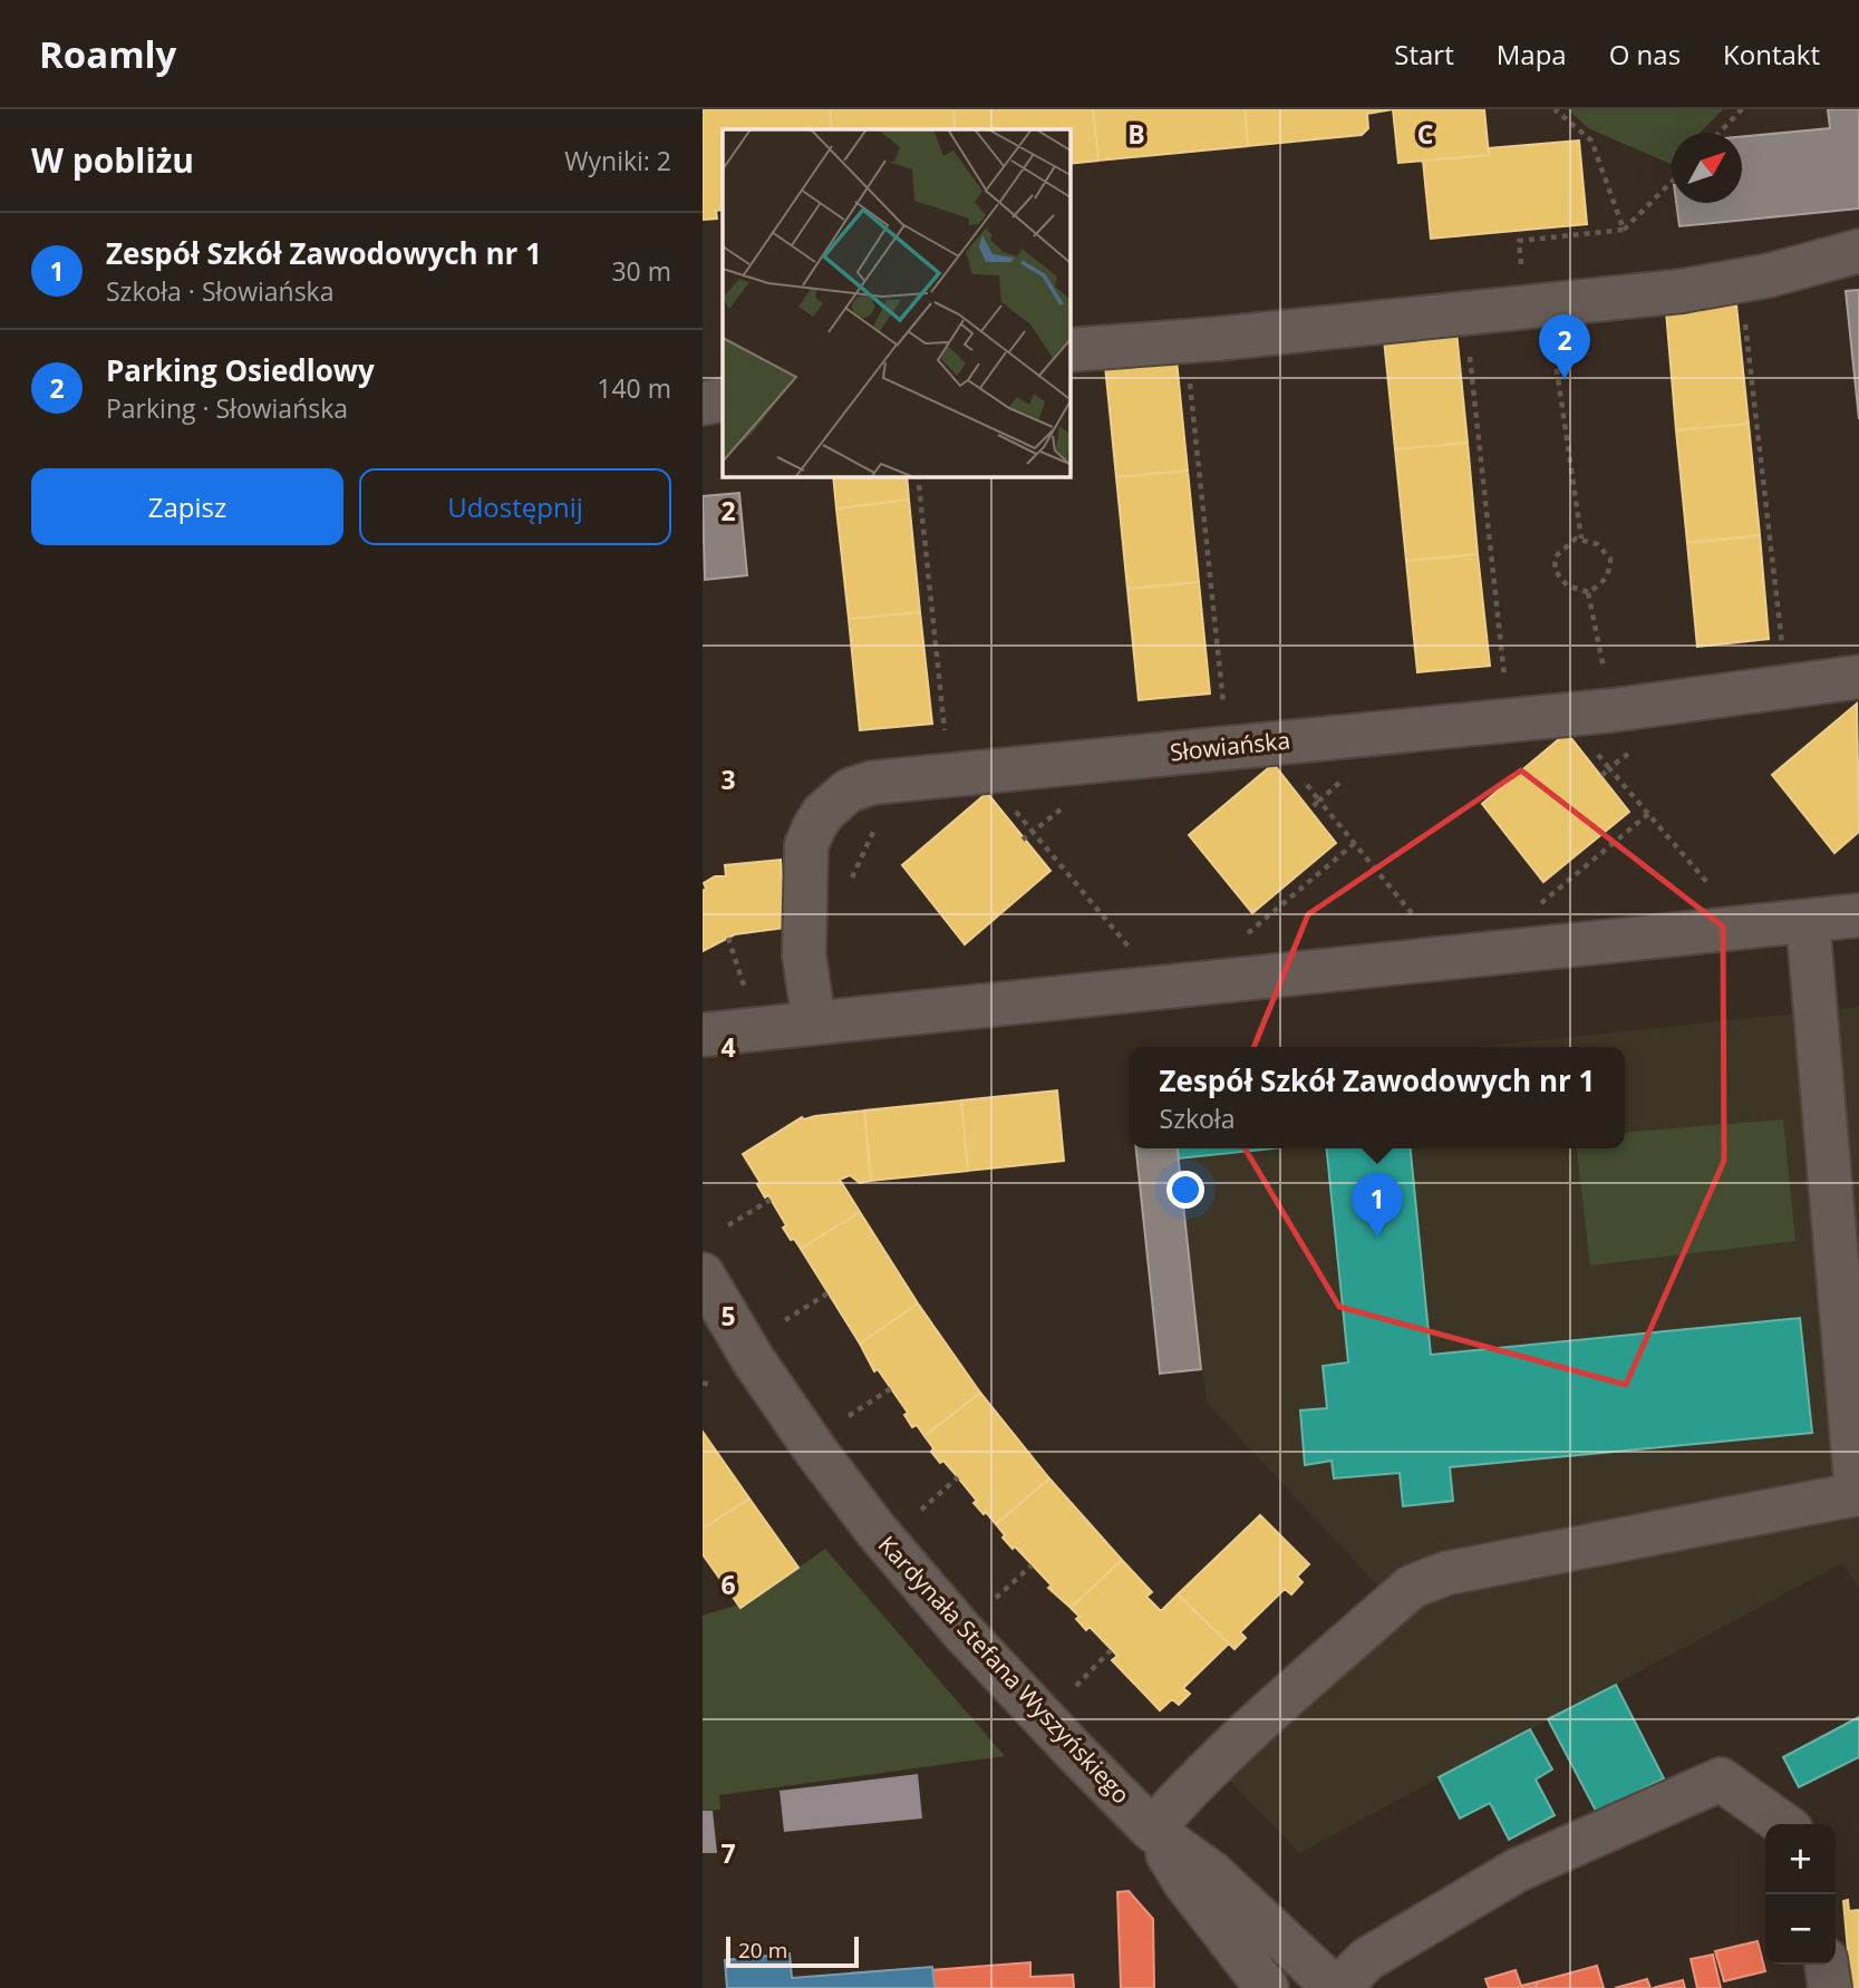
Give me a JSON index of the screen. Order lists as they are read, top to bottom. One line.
{"streets":{"street":["Słowiańska","Kardynała Stefana Wyszyńskiego"]},"scale_bar":"20 m","north":"top right","page":{"header":"Roamly","nav":["Start","Mapa","O nas","Kontakt"],"heading":["W pobliżu","Wyniki: 2"],"list":[{"mark":"1","name":"Zespół Szkół Zawodowych nr 1","note":"Szkoła · Słowiańska","value":"30 m"},{"mark":"2","name":"Parking Osiedlowy","note":"Parking · Słowiańska","value":"140 m"}],"pins":["2","1"],"buttons":["Zapisz","Udostępnij"],"popup":["Zespół Szkół Zawodowych nr 1","Szkoła"],"map_buttons":["+","−"],"scale":"20 m"},"grid":{"columns":["B","C"],"rows":["2","3","4","5","6","7"]}}
